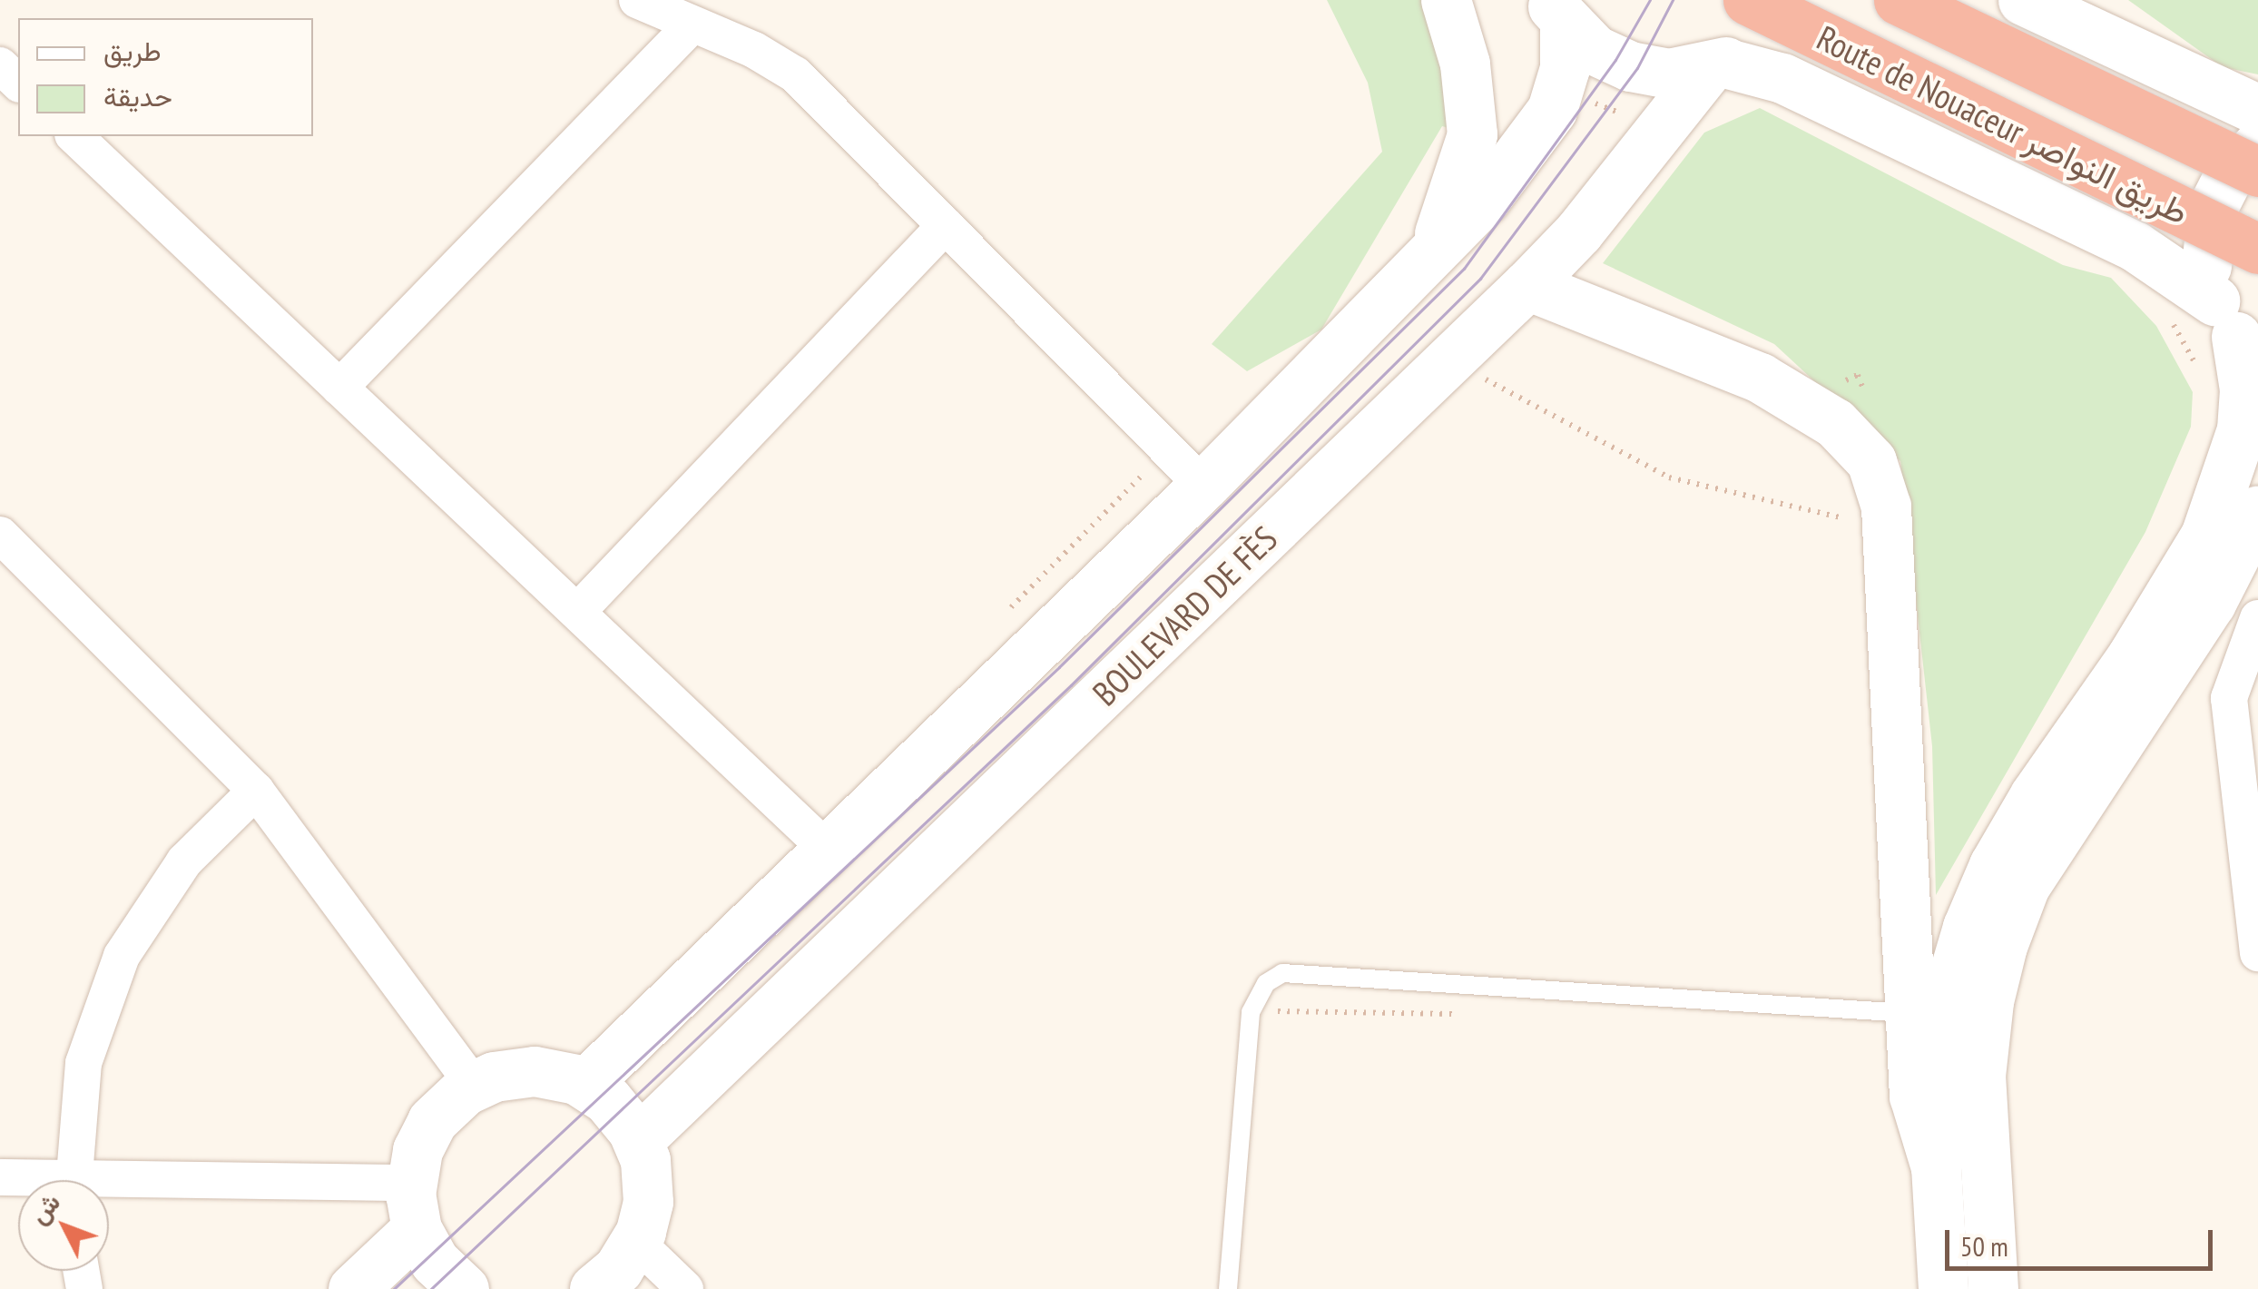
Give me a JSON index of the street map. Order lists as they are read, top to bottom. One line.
{"streets":{"highway":["Route de Nouaceur طريق النواصر"],"main road":["BOULEVARD DE FÈS"]},"legend":["طريق","حديقة"],"scale_bar":"50 m","north":"top left"}
